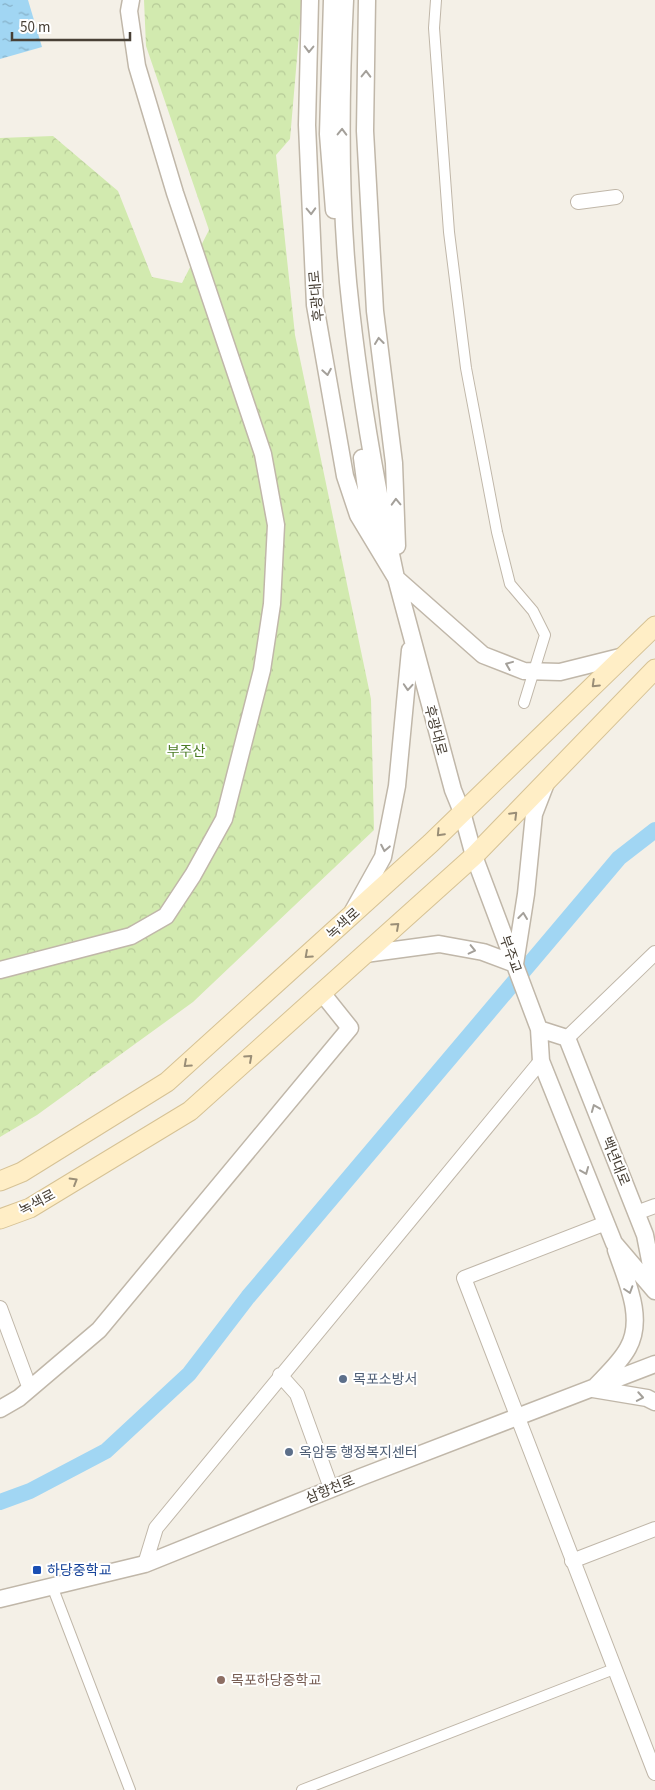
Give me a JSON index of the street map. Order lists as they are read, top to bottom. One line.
{"streets":{"main road":["녹색로"],"street":["후광대로","부주교","백년대로","삼향천로"]},"crossings":[["후광대로","녹색로"],["후광대로","부주교"]],"parks":["부주산"],"places":{"other":["목포소방서","옥암동 행정복지센터","목포하당중학교"],"transit":["하당중학교"]},"scale_bar":"50 m"}
